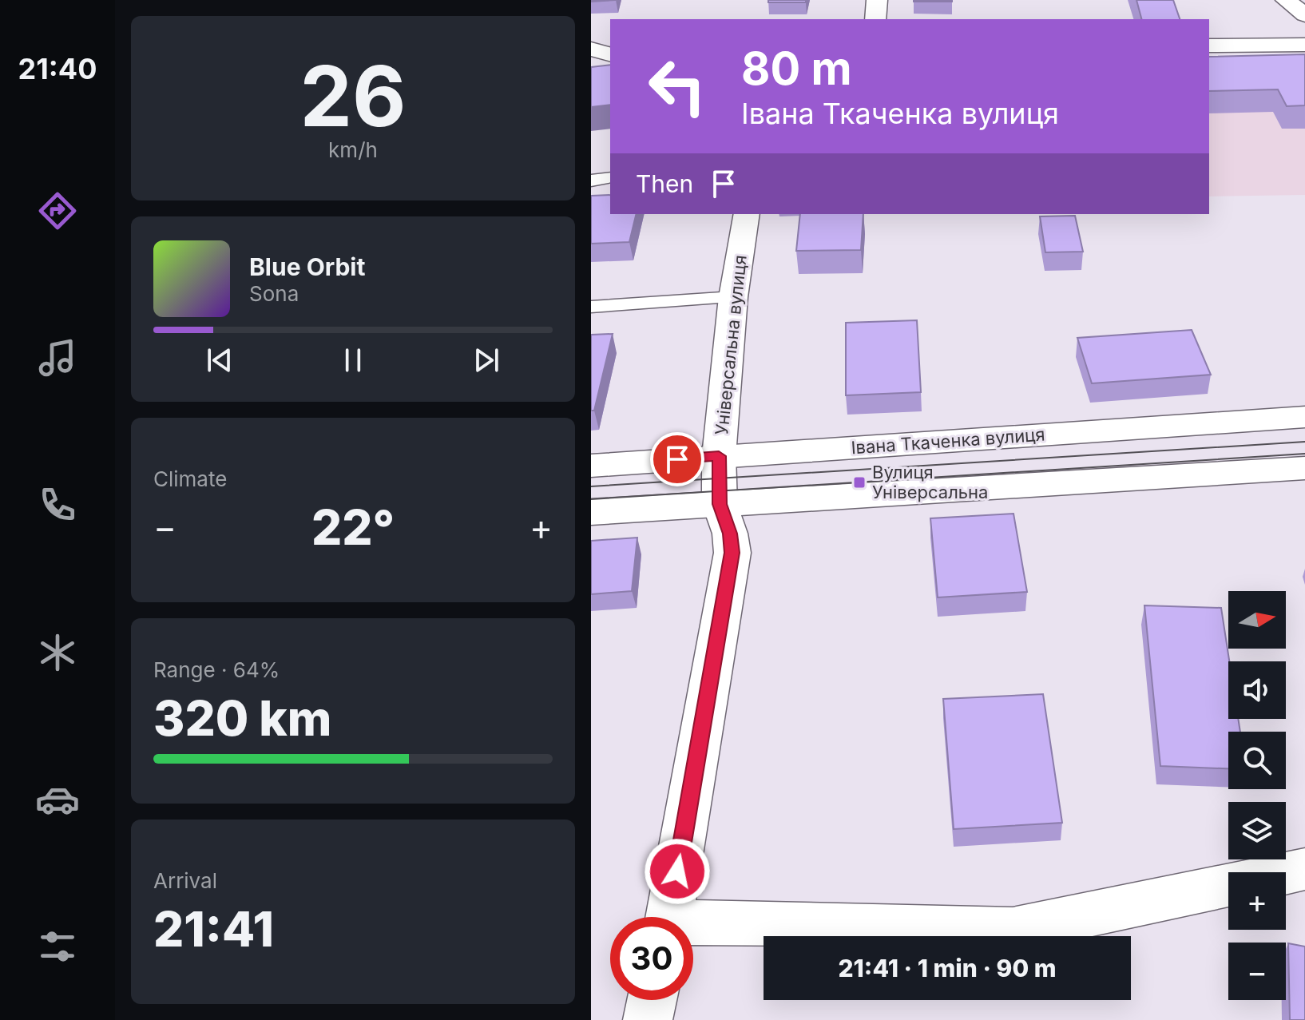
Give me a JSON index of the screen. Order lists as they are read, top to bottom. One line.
{"streets":{"street":["Універсальна вулиця","Івана Ткаченка вулиця"]},"crossings":[["Універсальна вулиця","Івана Ткаченка вулиця"]],"places":{"transit":["Вулиця Універсальна"]},"north":"right","page":{"tabs":"21:40","tile":[["26","km/h"],"Climate",["Range · 64%","320 km"],["Arrival","21:41"]],"turn":["80 m","Івана Ткаченка вулиця"],"then":"Then","song":["Blue Orbit","Sona"],"heat":["−","22°","+"],"map_buttons":["+","−"],"limit":"30","trip":"21:41 · 1 min · 90 m"}}
